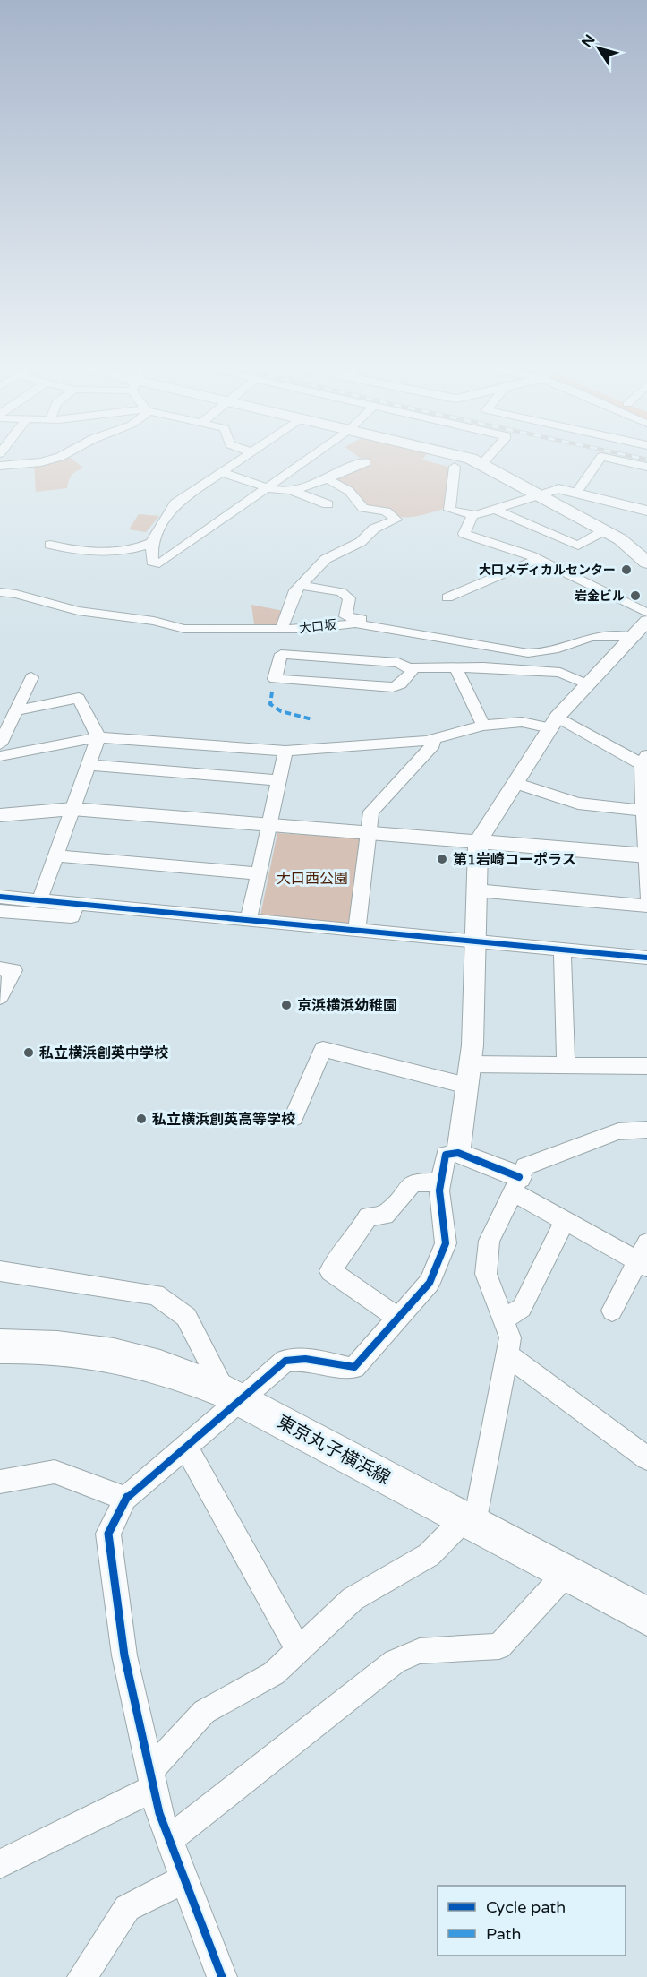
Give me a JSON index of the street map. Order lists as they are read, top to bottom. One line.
{"streets":{"main road":["東京丸子横浜線"],"street":["大口坂"]},"parks":["大口西公園"],"places":["大口メディカルセンター","岩金ビル","第1岩崎コーポラス","京浜横浜幼稚園","私立横浜創英中学校","私立横浜創英高等学校"],"legend":["Cycle path","Path"],"north":"top left"}
